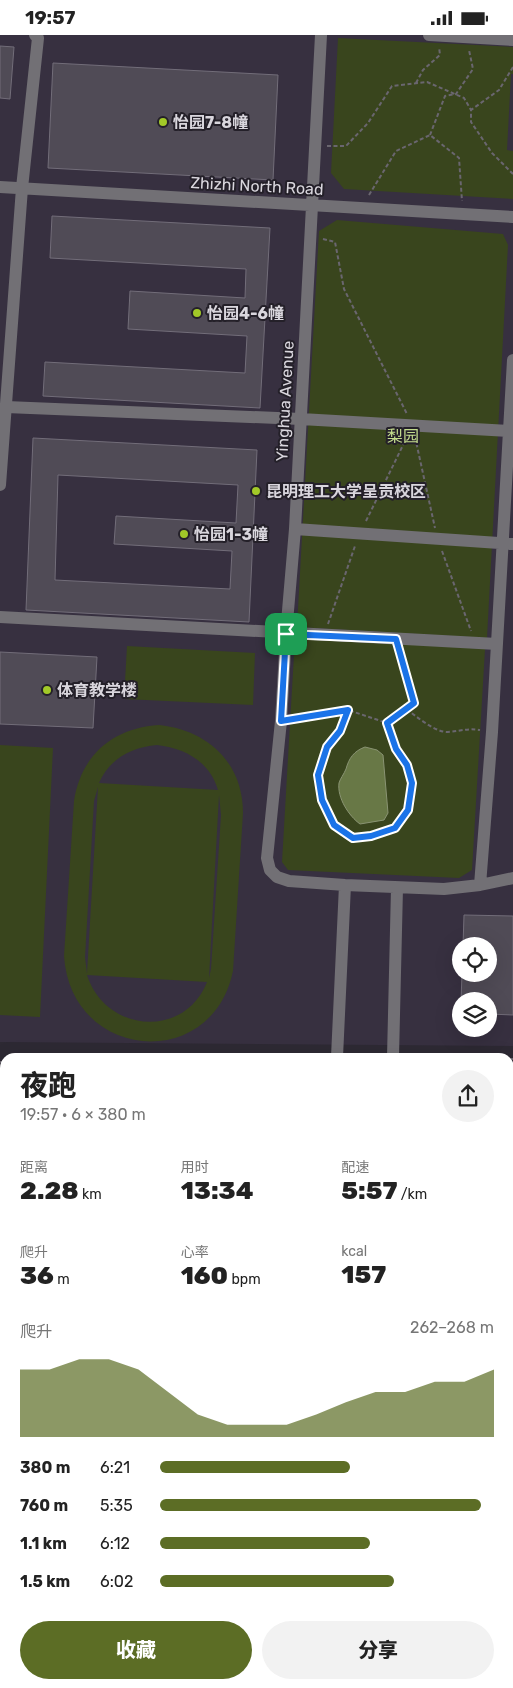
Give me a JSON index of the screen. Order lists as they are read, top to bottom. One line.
{"streets":{"street":["Zhizhi North Road","Yinghua Avenue"]},"crossings":[["Zhizhi North Road","Yinghua Avenue"]],"parks":["梨园"],"places":["怡园7-8幢","怡园4-6幢","昆明理工大学呈贡校区","怡园1-3幢","体育教学楼"],"page":{"status":"19:57","heading":["夜跑","19:57 · 6 × 380 m"],"stats":[["距离","2.28 km"],["用时","13:34"],["配速","5:57 /km"],["爬升","36 m"],["心率","160 bpm"],["kcal","157"]],"chart":["爬升","262–268 m"],"list":[{"name":"380 m","note":"6:21"},{"name":"760 m","note":"5:35"},{"name":"1.1 km","note":"6:12"},{"name":"1.5 km","note":"6:02"}],"buttons":["收藏","分享"]}}
